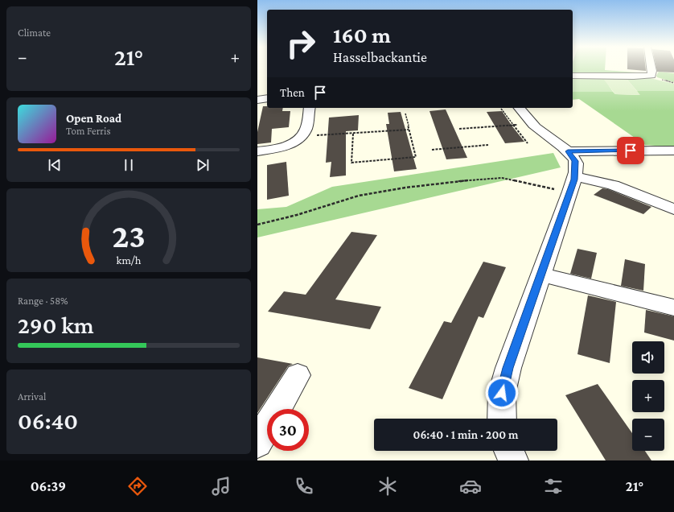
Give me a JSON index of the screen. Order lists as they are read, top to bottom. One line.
{"page":{"tile":["Climate",["Range · 58%","290 km"],["Arrival","06:40"]],"turn":["160 m","Hasselbackantie"],"heat":["−","21°","+"],"then":"Then","song":["Open Road","Tom Ferris"],"map_buttons":["+","−"],"limit":"30","trip":"06:40 · 1 min · 200 m","tabs":["06:39","21°"],"gauge":["23","km/h"]}}
